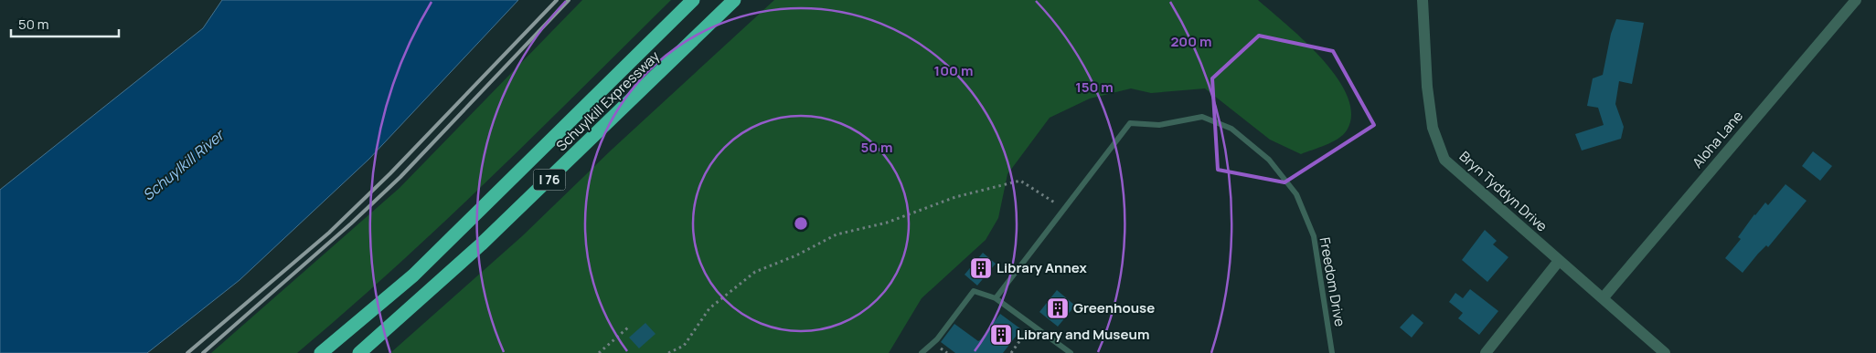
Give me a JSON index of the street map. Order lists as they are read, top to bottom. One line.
{"streets":{"highway":["Schuylkill Expressway","I 76"],"street":["Aloha Lane","Bryn Tyddyn Drive"],"lane":["Freedom Drive"]},"crossings":[["Aloha Lane","Bryn Tyddyn Drive"]],"water":["Schuylkill River"],"places":{"building":["Library Annex","Greenhouse","Library and Museum"]},"scale_bar":"50 m","rings":["200 m","100 m","150 m","50 m"]}
